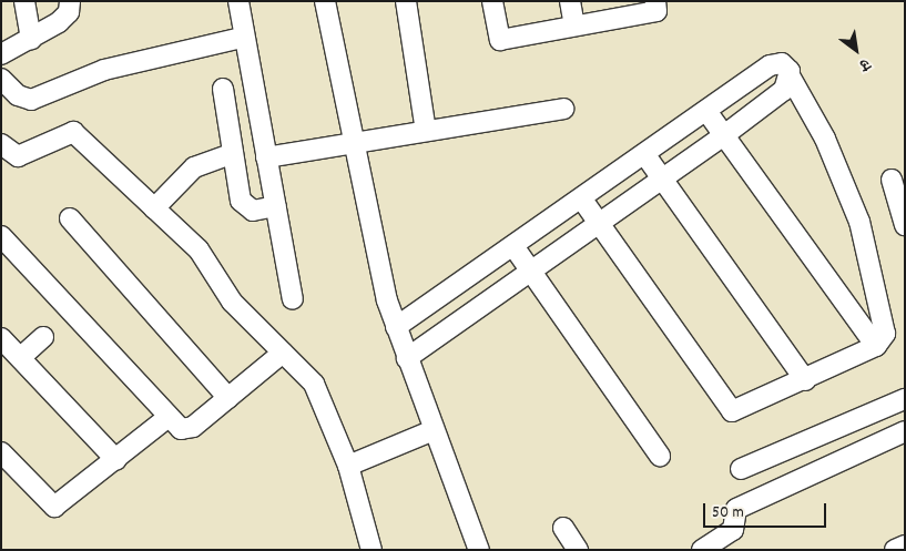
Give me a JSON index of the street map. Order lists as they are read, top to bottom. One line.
{"scale_bar":"50 m","north":"bottom right"}
